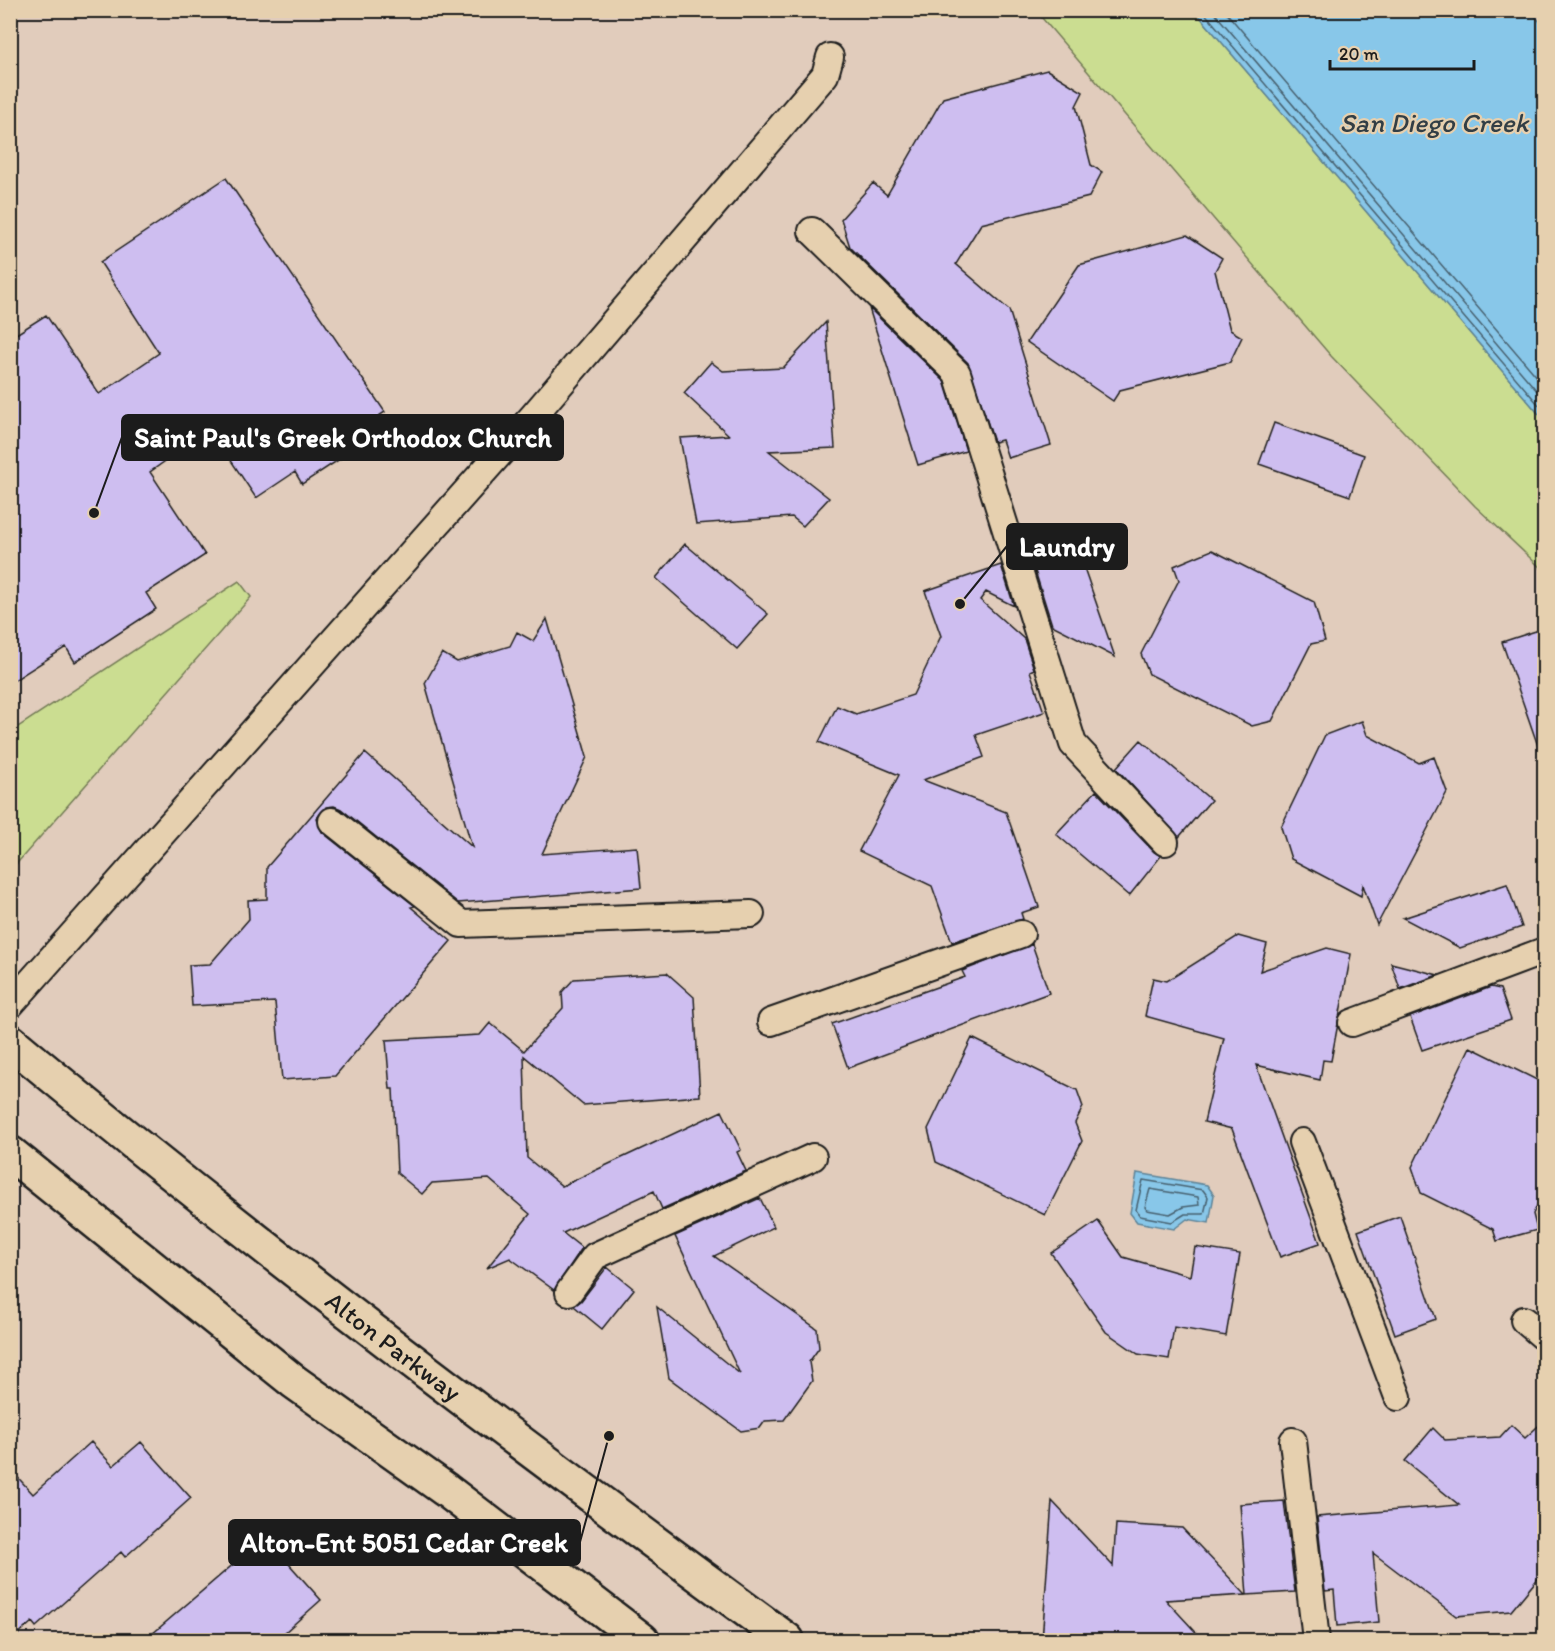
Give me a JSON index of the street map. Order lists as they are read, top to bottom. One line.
{"streets":{"main road":["Alton Parkway"]},"water":["San Diego Creek"],"places":["Saint Paul's Greek Orthodox Church","Laundry","Alton-Ent 5051 Cedar Creek"],"scale_bar":"20 m"}
